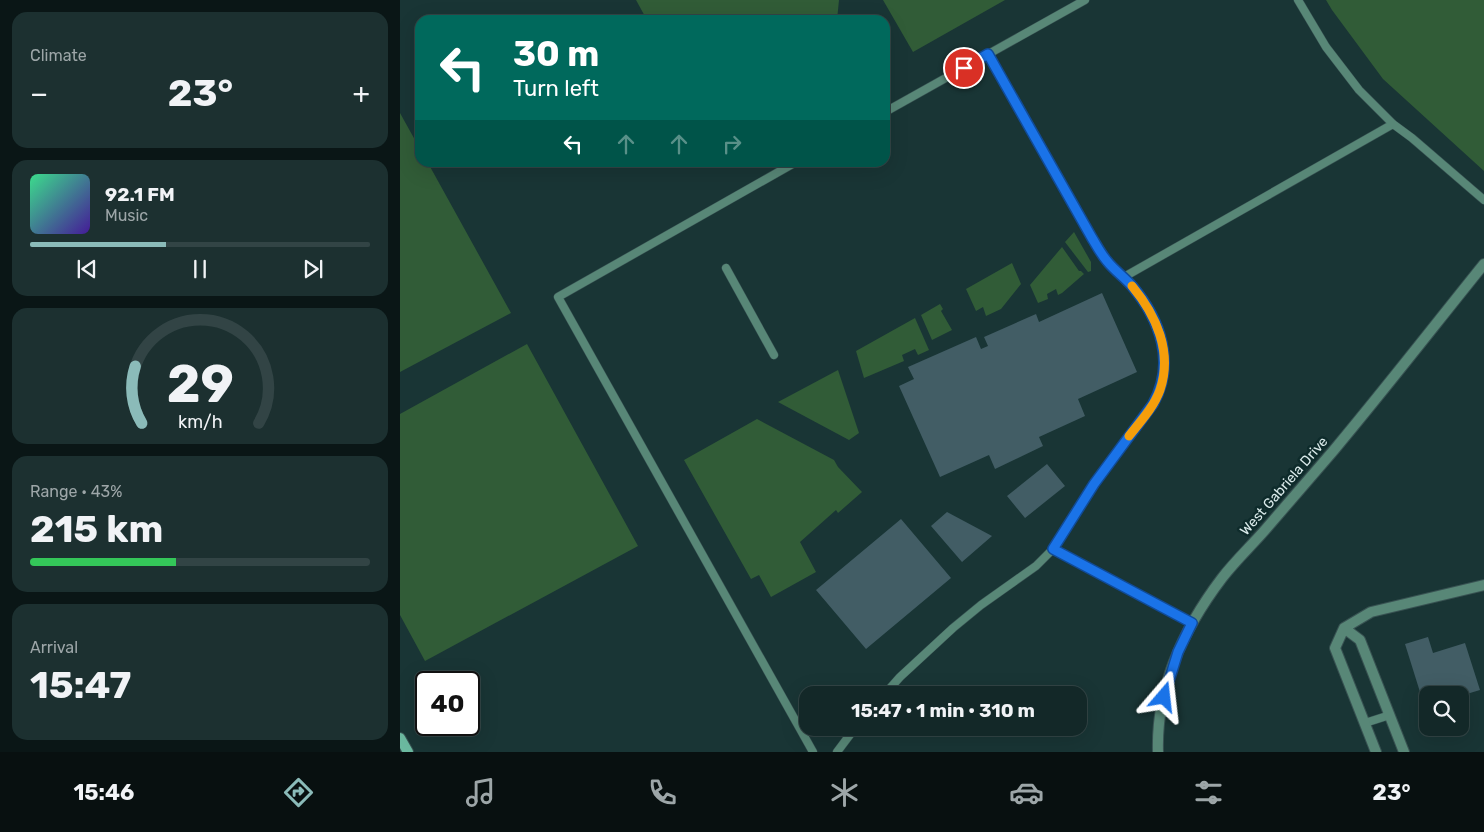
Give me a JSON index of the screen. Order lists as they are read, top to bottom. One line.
{"streets":{"street":["West Gabriela Drive"]},"page":{"tile":["Climate",["Range · 43%","215 km"],["Arrival","15:47"]],"turn":["30 m","Turn left"],"heat":["−","23°","+"],"song":["92.1 FM","Music"],"limit":"40","trip":"15:47 · 1 min · 310 m","tabs":["15:46","23°"],"gauge":["29","km/h"]}}
